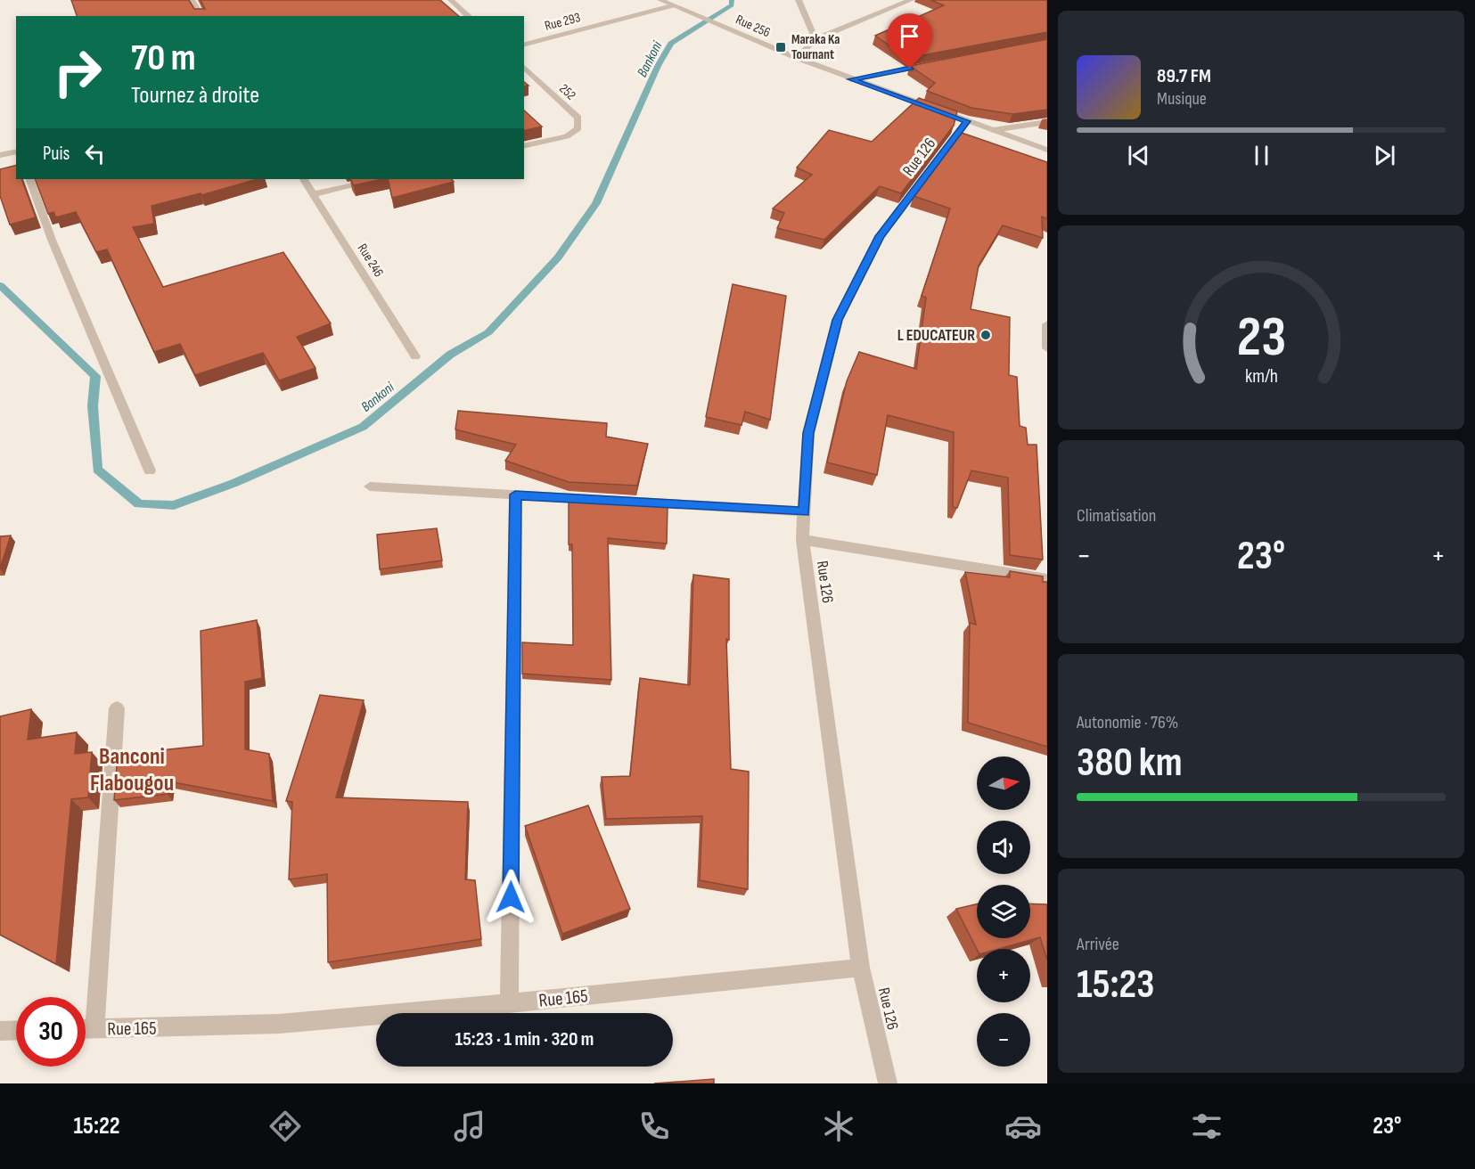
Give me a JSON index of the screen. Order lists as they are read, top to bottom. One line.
{"streets":{"street":["Rue 293","Rue 256","252","Rue 126","Rue 246","Rue 165"]},"crossings":[["Rue 293","Rue 256"],["Rue 256","Rue 126"],["Rue 126","Rue 165"]],"districts":["Banconi Flabougou"],"water":["Bankoni"],"places":{"transit":["Maraka Ka Tournant"],"other":["L EDUCATEUR"]},"north":"right","page":{"turn":["70 m","Tournez à droite"],"song":["89.7 FM","Musique"],"then":"Puis","tile":["Climatisation",["Autonomie · 76%","380 km"],["Arrivée","15:23"]],"heat":["−","23°","+"],"map_buttons":["+","−"],"limit":"30","trip":"15:23 · 1 min · 320 m","tabs":["15:22","23°"],"gauge":["23","km/h"]}}
